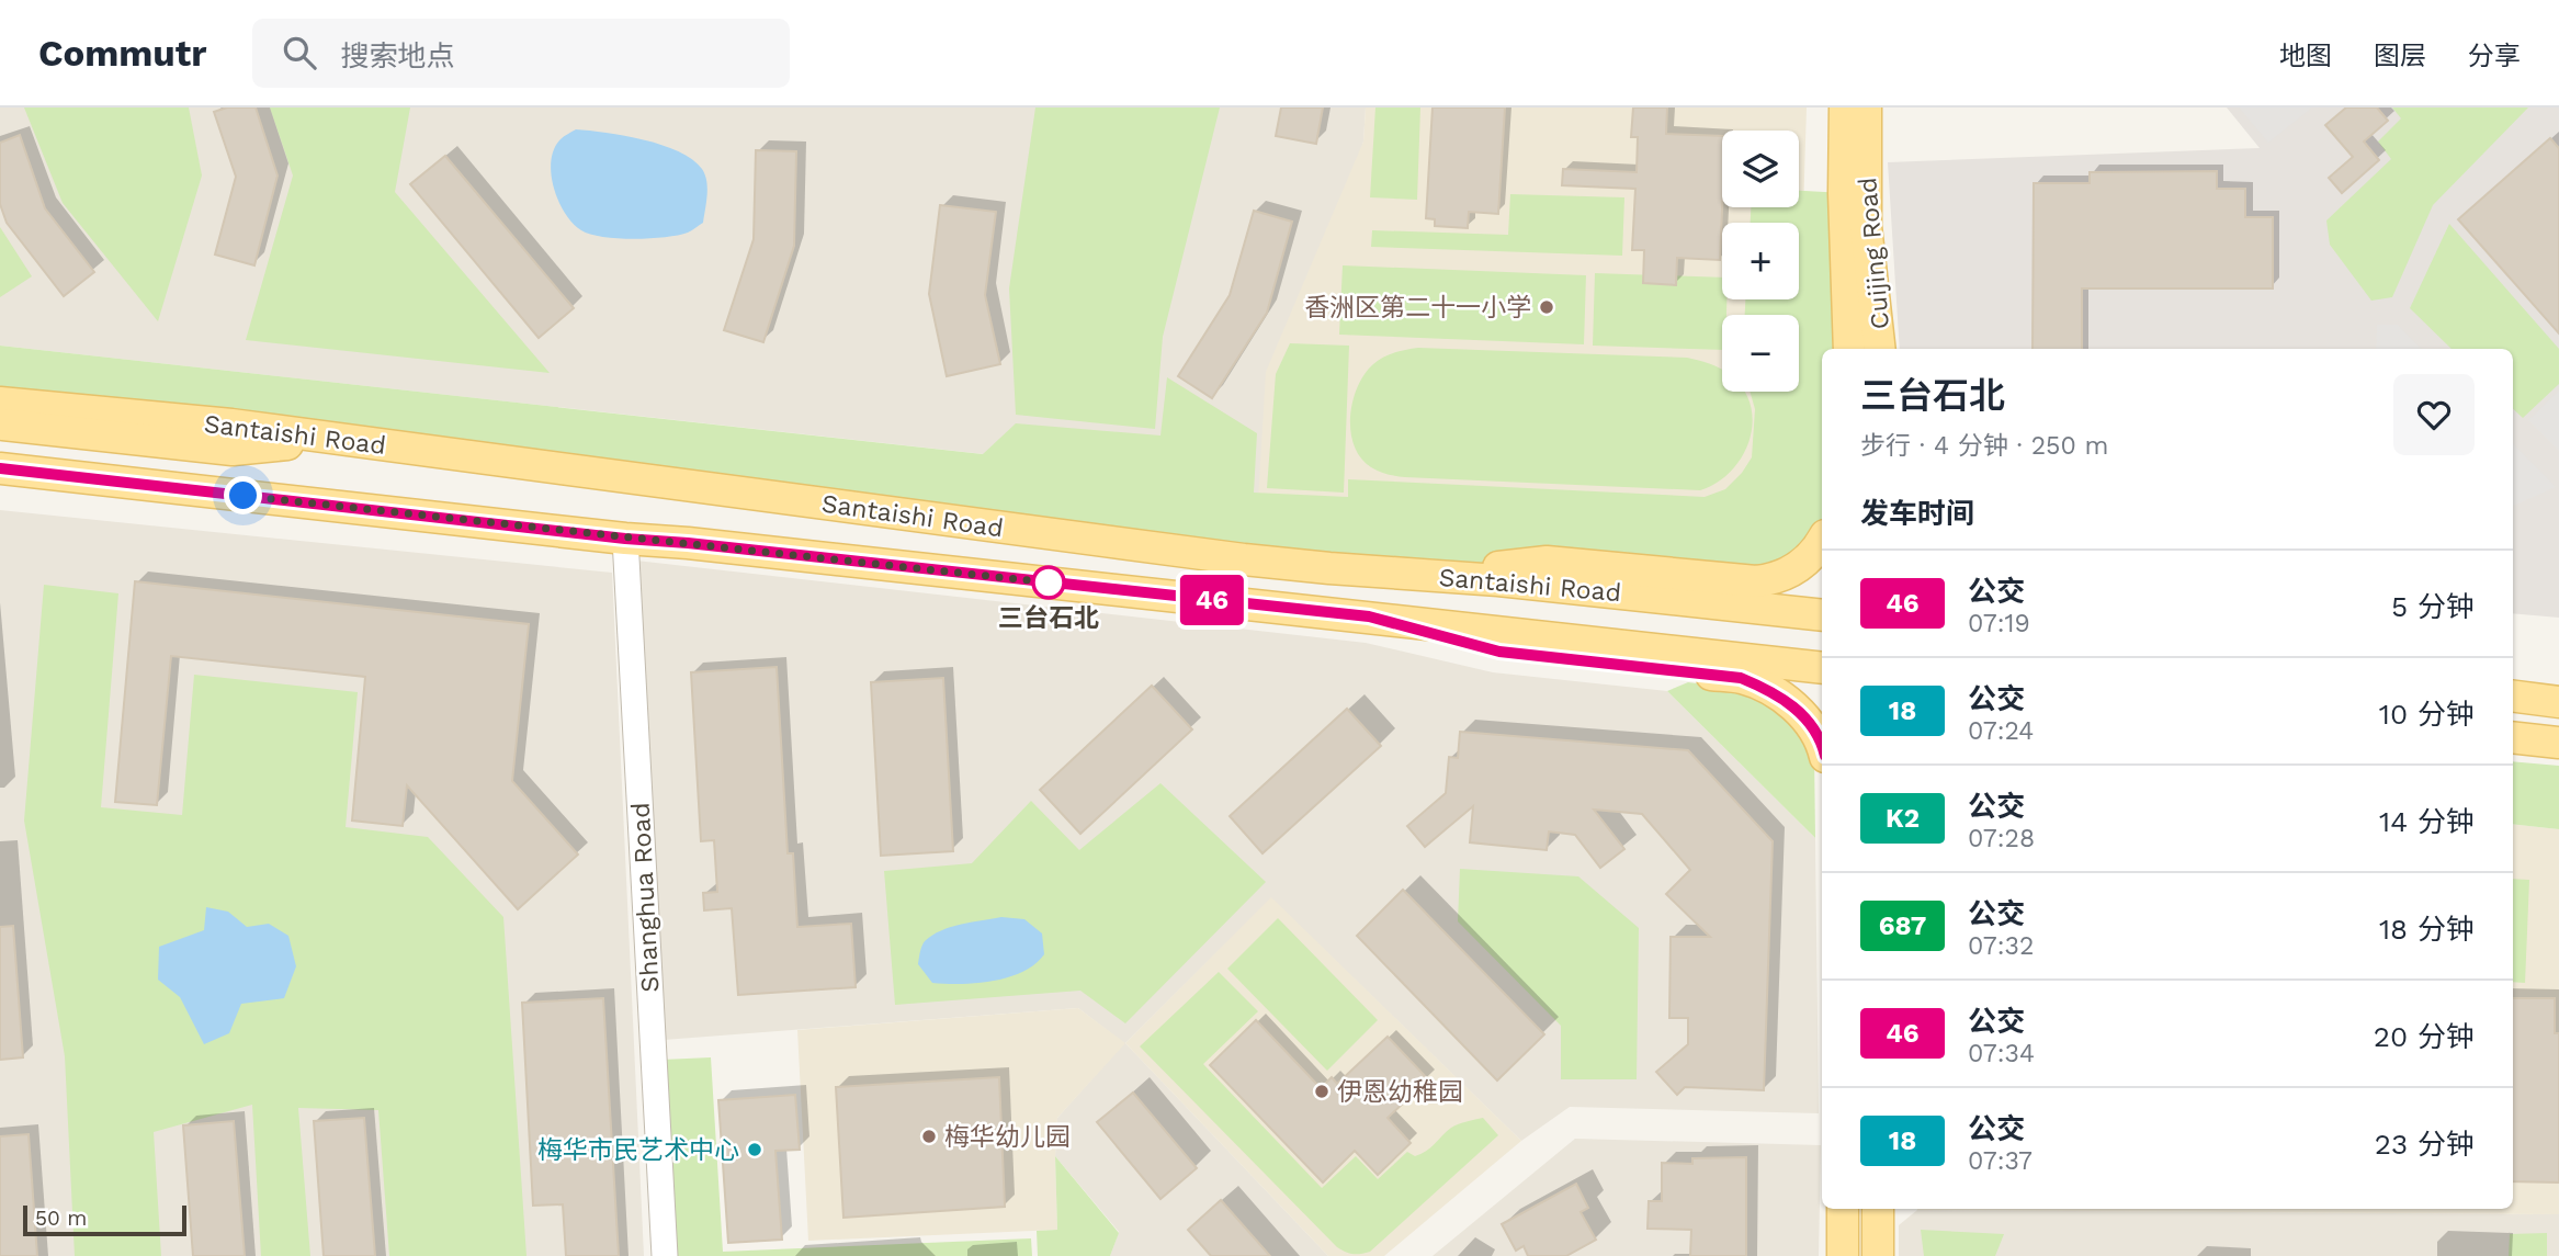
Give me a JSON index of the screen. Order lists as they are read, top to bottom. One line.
{"streets":{"main road":["Cuijing Road","Santaishi Road"],"street":["Shanghua Road"]},"crossings":[["Santaishi Road","Shanghua Road"]],"places":["香洲区第二十一小学","三台石北","伊恩幼稚园","梅华幼儿园","梅华市民艺术中心"],"lines":["bus line 46"],"scale_bar":"50 m","page":{"header":"Commutr","search":"搜索地点","nav":["地图","图层","分享"],"on_map":"46","map_buttons":["+","−"],"heading":[["三台石北","步行 · 4 分钟 · 250 m"],"发车时间"],"list":[{"mark":"46","name":"公交","note":"07:19","value":"5 分钟"},{"mark":"18","name":"公交","note":"07:24","value":"10 分钟"},{"mark":"K2","name":"公交","note":"07:28","value":"14 分钟"},{"mark":"687","name":"公交","note":"07:32","value":"18 分钟"},{"mark":"46","name":"公交","note":"07:34","value":"20 分钟"},{"mark":"18","name":"公交","note":"07:37","value":"23 分钟"}],"scale":"50 m"}}
